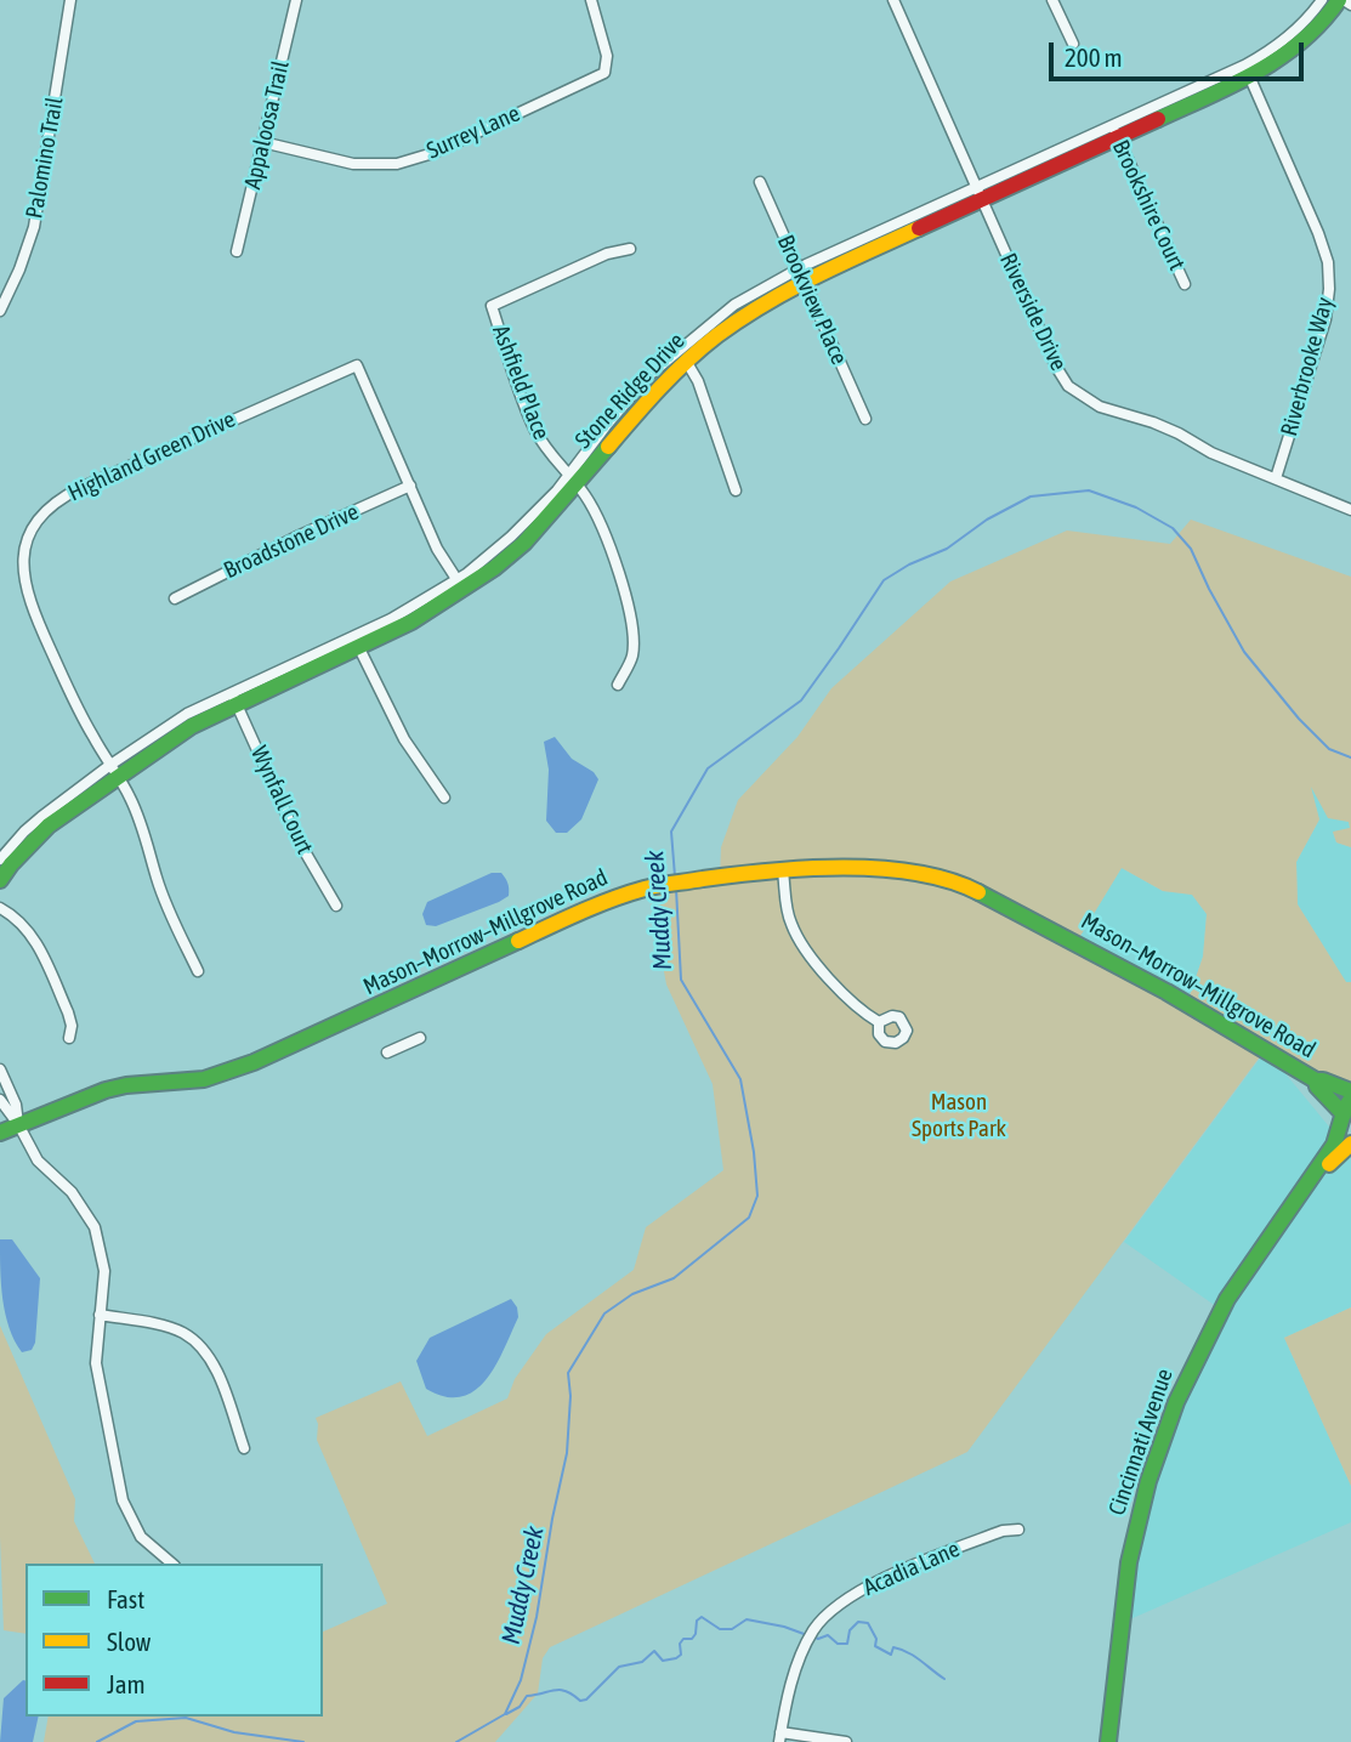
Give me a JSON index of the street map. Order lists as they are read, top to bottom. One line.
{"streets":{"street":["Appaloosa Trail","Surrey Lane","Palomino Trail","Brookshire Court","Brookview Place","Riverside Drive","Riverbrooke Way","Ashfield Place","Stone Ridge Drive","Highland Green Drive","Broadstone Drive","Wynfall Court","Mason–Morrow–Millgrove Road","Cincinnati Avenue","Acadia Lane"]},"crossings":[["Appaloosa Trail","Surrey Lane"],["Brookshire Court","Stone Ridge Drive"],["Brookview Place","Stone Ridge Drive"],["Riverside Drive","Riverbrooke Way"],["Riverside Drive","Stone Ridge Drive"],["Riverbrooke Way","Stone Ridge Drive"],["Ashfield Place","Stone Ridge Drive"],["Stone Ridge Drive","Highland Green Drive"],["Stone Ridge Drive","Wynfall Court"],["Highland Green Drive","Broadstone Drive"],["Mason–Morrow–Millgrove Road","Cincinnati Avenue"]],"water":["Muddy Creek"],"parks":["Mason Sports Park"],"legend":["Fast","Slow","Jam"],"scale_bar":"200 m"}
